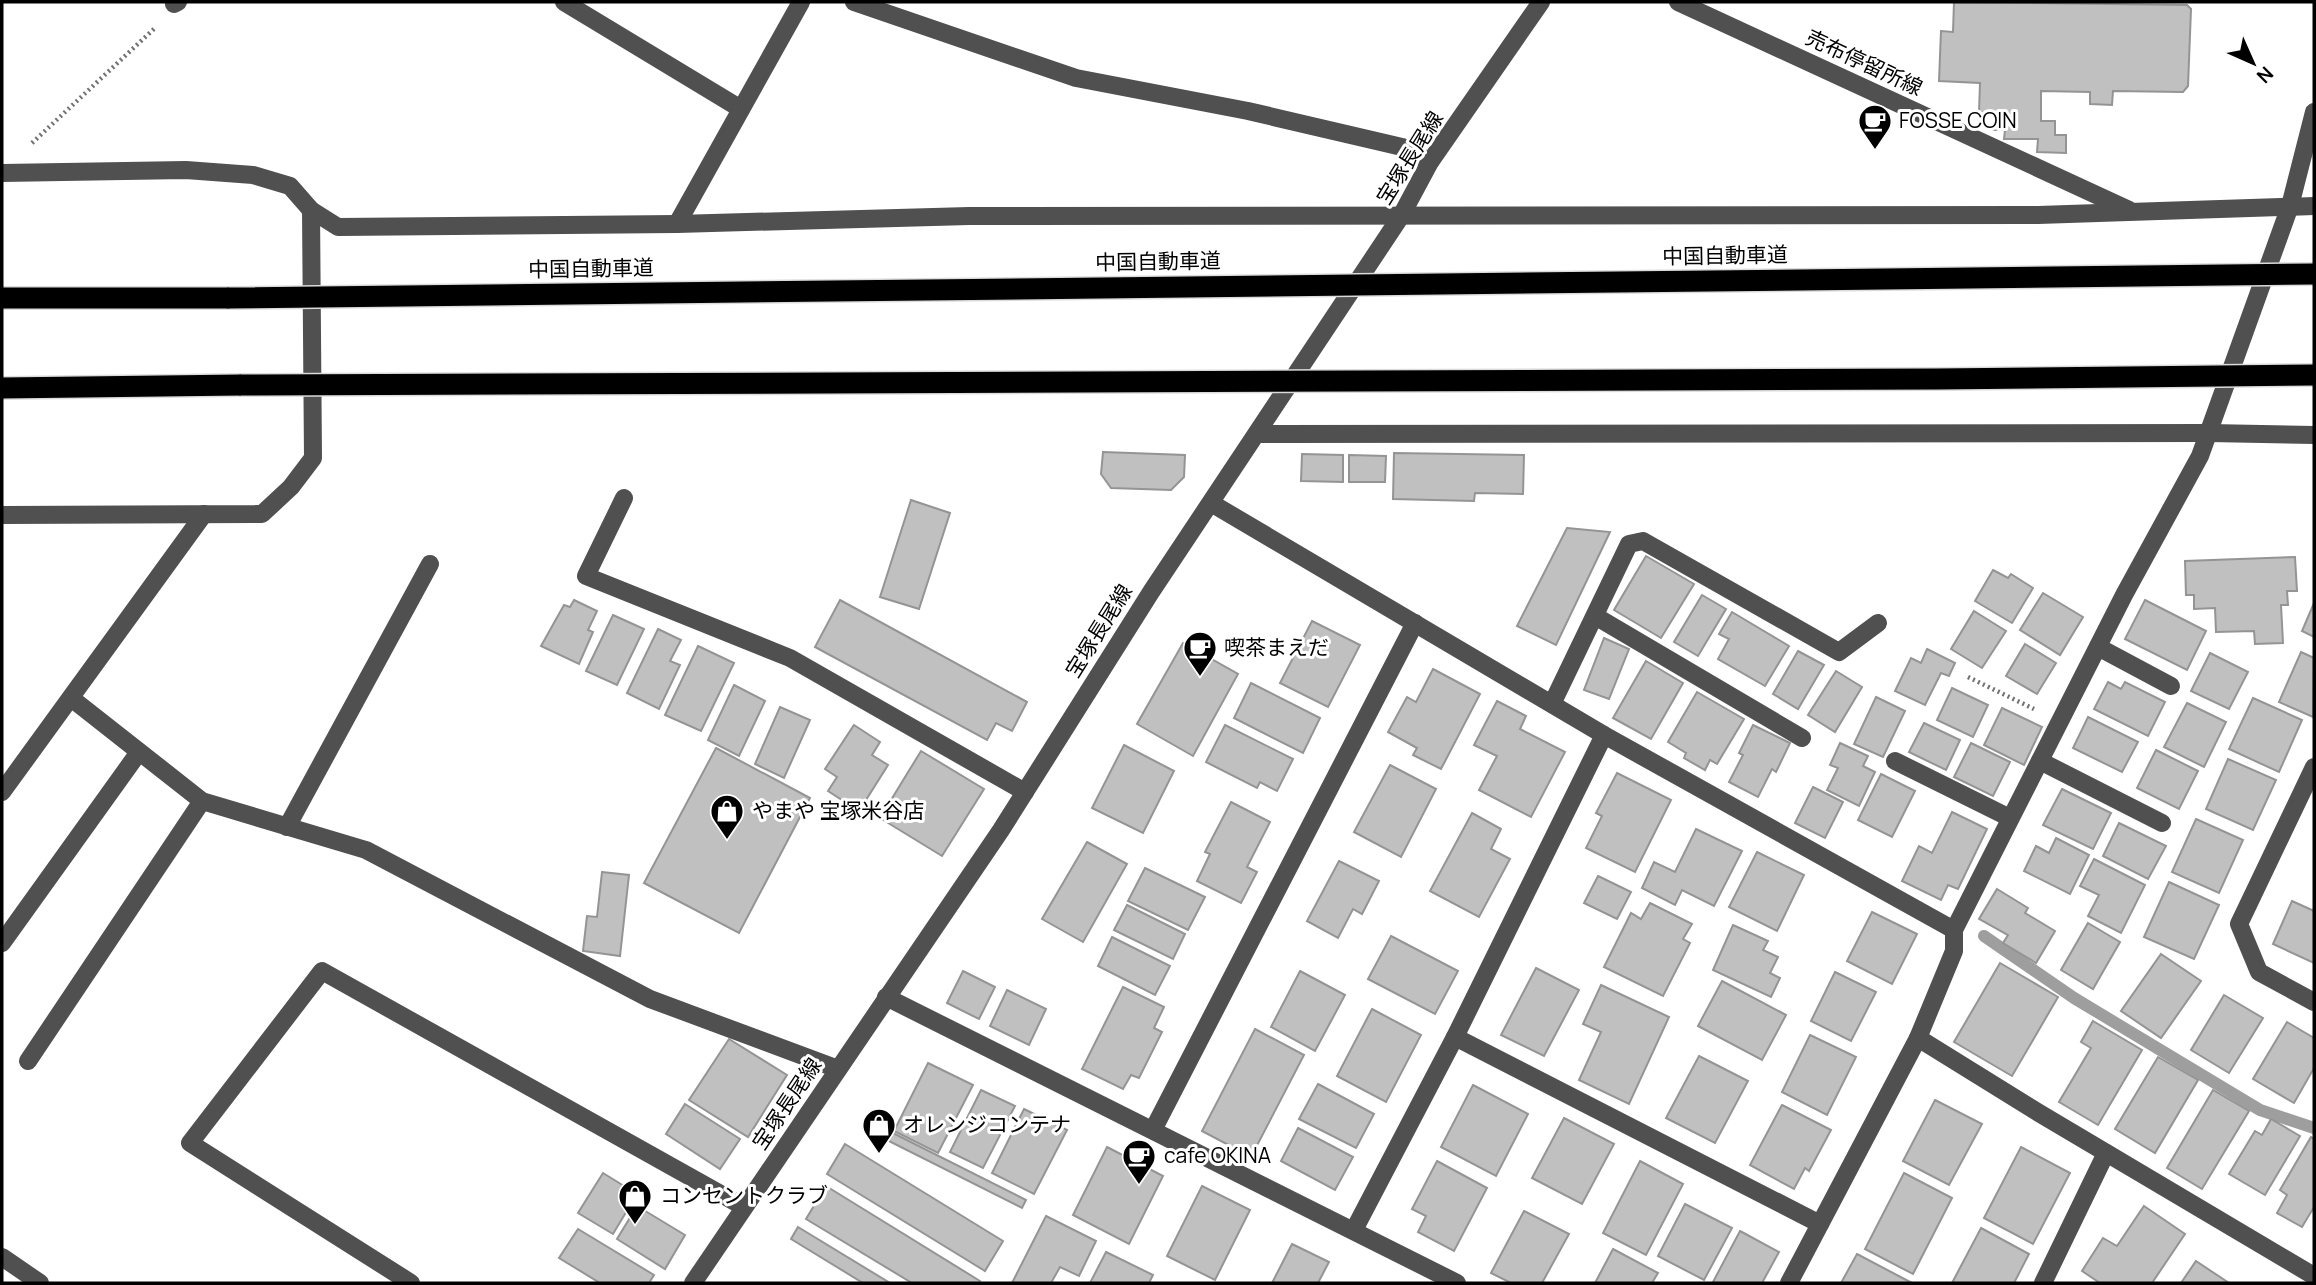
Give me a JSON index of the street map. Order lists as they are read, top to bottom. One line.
{"streets":{"highway":["中国自動車道"],"street":["売布停留所線","宝塚長尾線"]},"places":{"cafe":["FOSSE COIN","喫茶まえだ","cafe OKINA"],"shop":["やまや 宝塚米谷店","オレンジコンテナ","コンセントクラブ"]},"north":"bottom right"}
